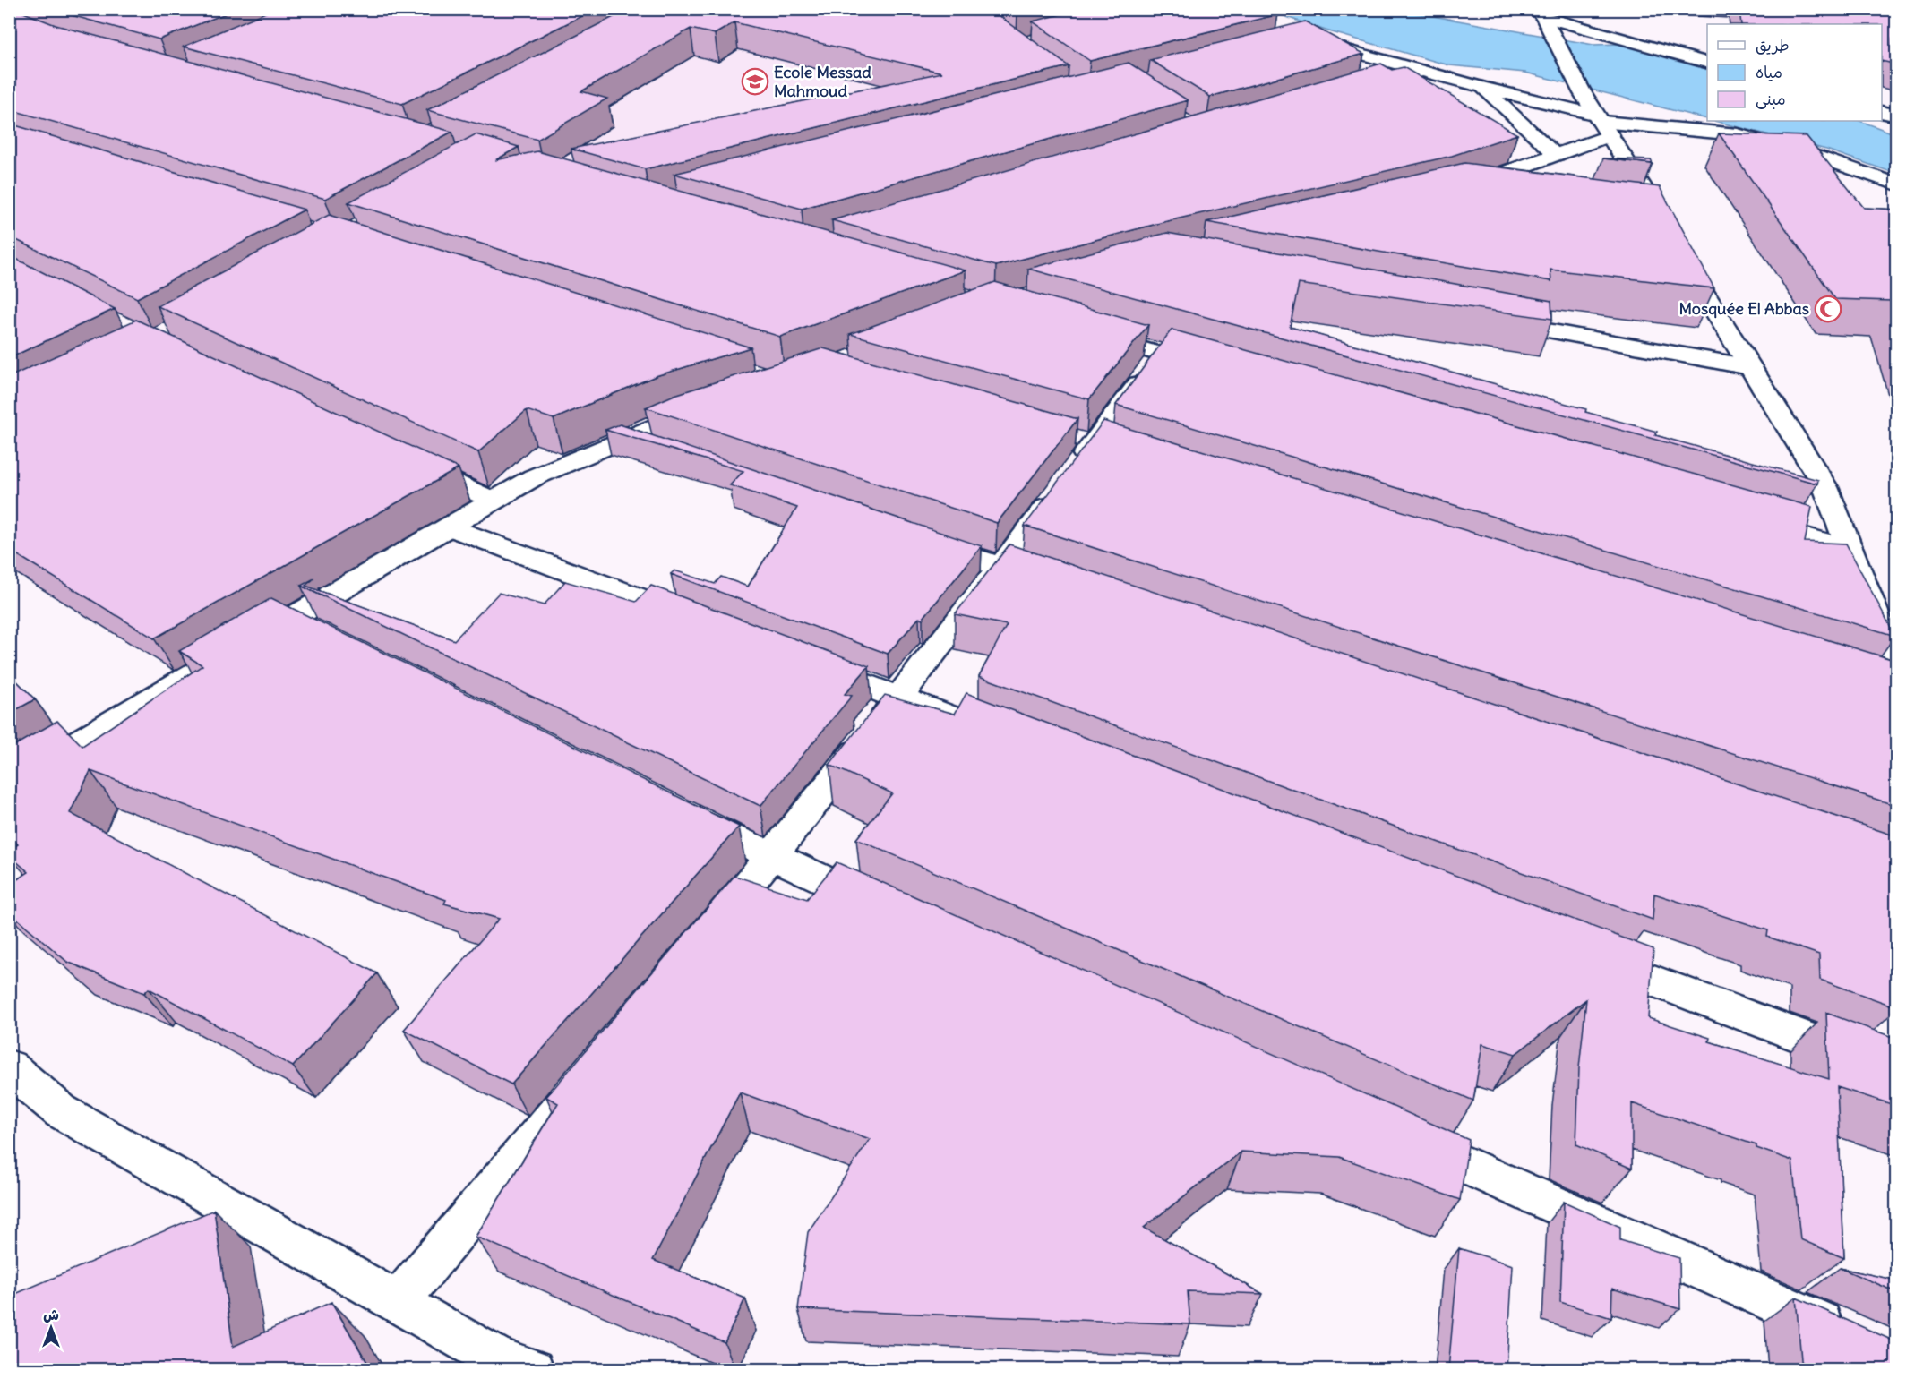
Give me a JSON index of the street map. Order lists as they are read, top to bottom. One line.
{"places":{"school or university":["Ecole Messad Mahmoud"],"mosque":["Mosquée El Abbas"]},"legend":["طريق","مياه","مبنى"],"north":"top"}
